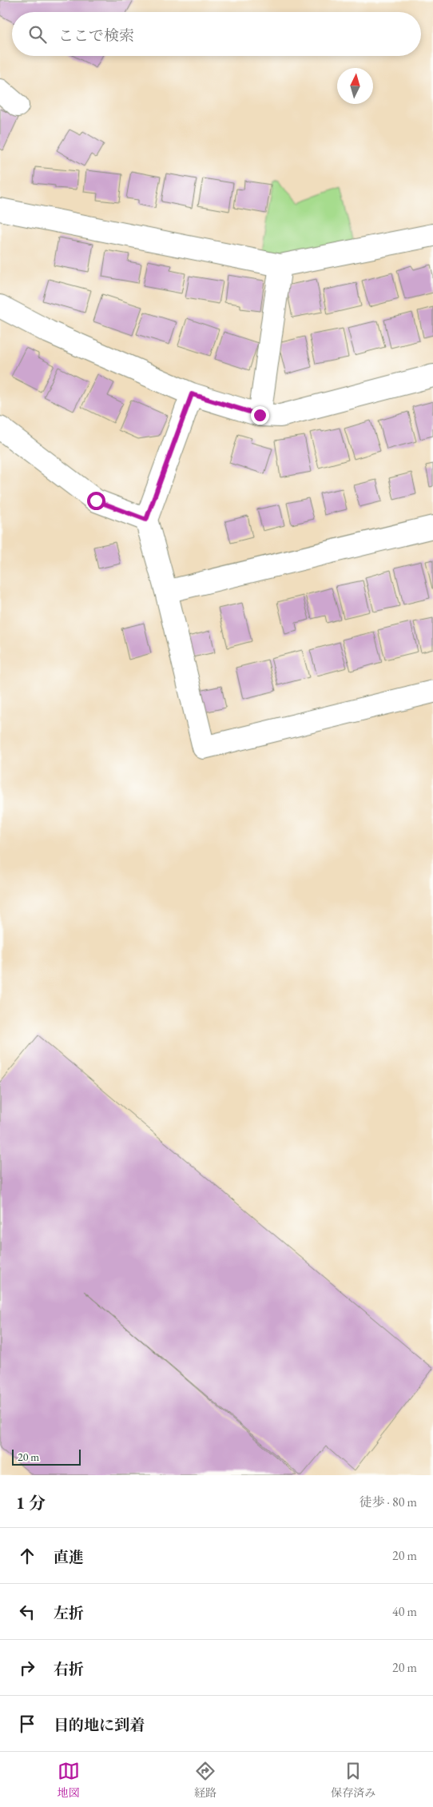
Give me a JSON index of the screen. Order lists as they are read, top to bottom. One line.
{"scale_bar":"20 m","north":"top","page":{"search":"ここで検索","scale":"20 m","heading":["1 分","徒歩 · 80 m"],"list":[["直進","20 m"],["左折","40 m"],["右折","20 m"],"目的地に到着"],"nav":["地図","経路","保存済み"]}}
